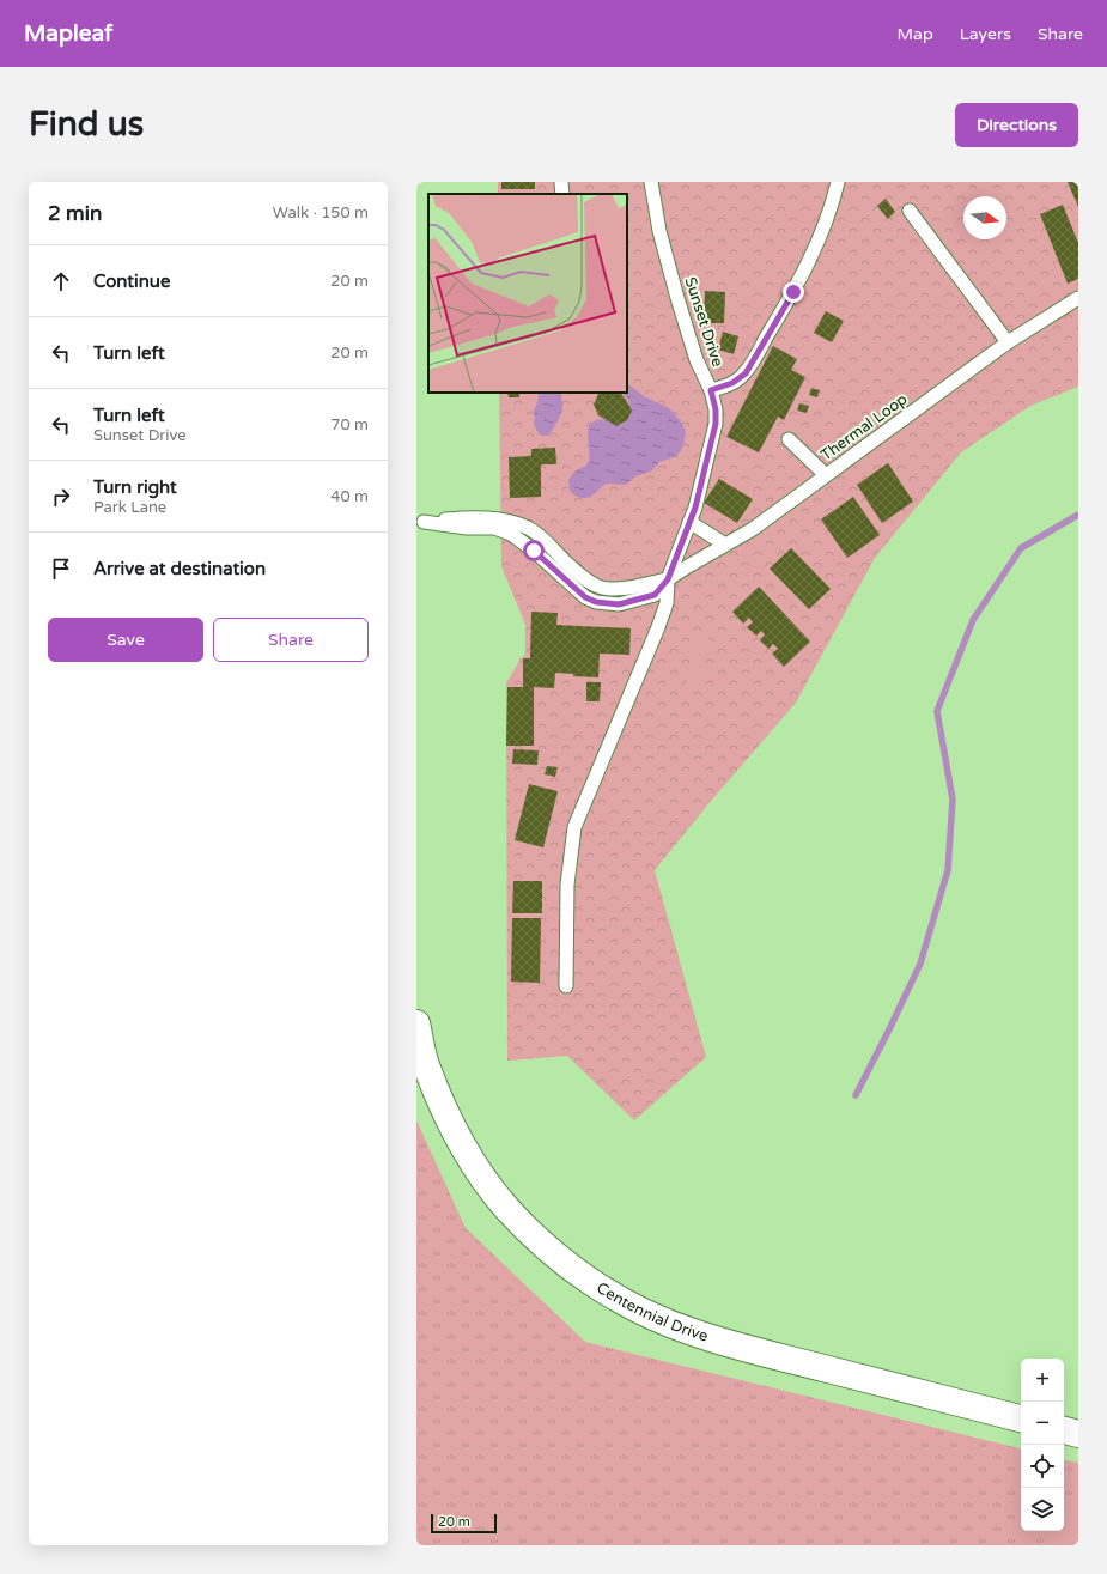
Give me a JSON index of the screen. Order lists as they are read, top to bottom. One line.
{"streets":{"main road":["Centennial Drive"],"lane":["Sunset Drive","Thermal Loop"]},"crossings":[["Sunset Drive","Thermal Loop"]],"scale_bar":"20 m","north":"right","page":{"header":"Mapleaf","nav":["Map","Layers","Share"],"buttons":["Directions",["Save","Share"]],"title":"Find us","heading":["2 min","Walk · 150 m"],"list":[["Continue","20 m"],["Turn left","20 m"],["Turn left","Sunset Drive","70 m"],["Turn right","Park Lane","40 m"],"Arrive at destination"],"map_buttons":["+","−"],"scale":"20 m"}}
